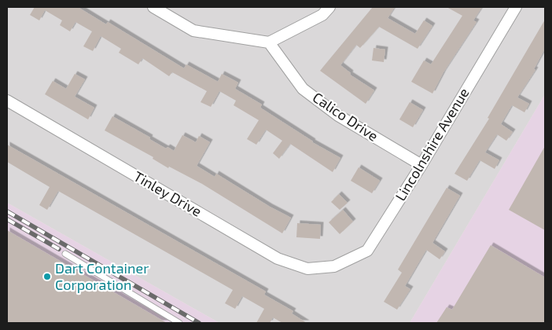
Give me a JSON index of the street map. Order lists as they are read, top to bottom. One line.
{"streets":{"street":["Calico Drive","Lincolnshire Avenue","Tinley Drive"]},"crossings":[["Calico Drive","Lincolnshire Avenue"],["Lincolnshire Avenue","Tinley Drive"]],"places":["Dart Container Corporation"]}
